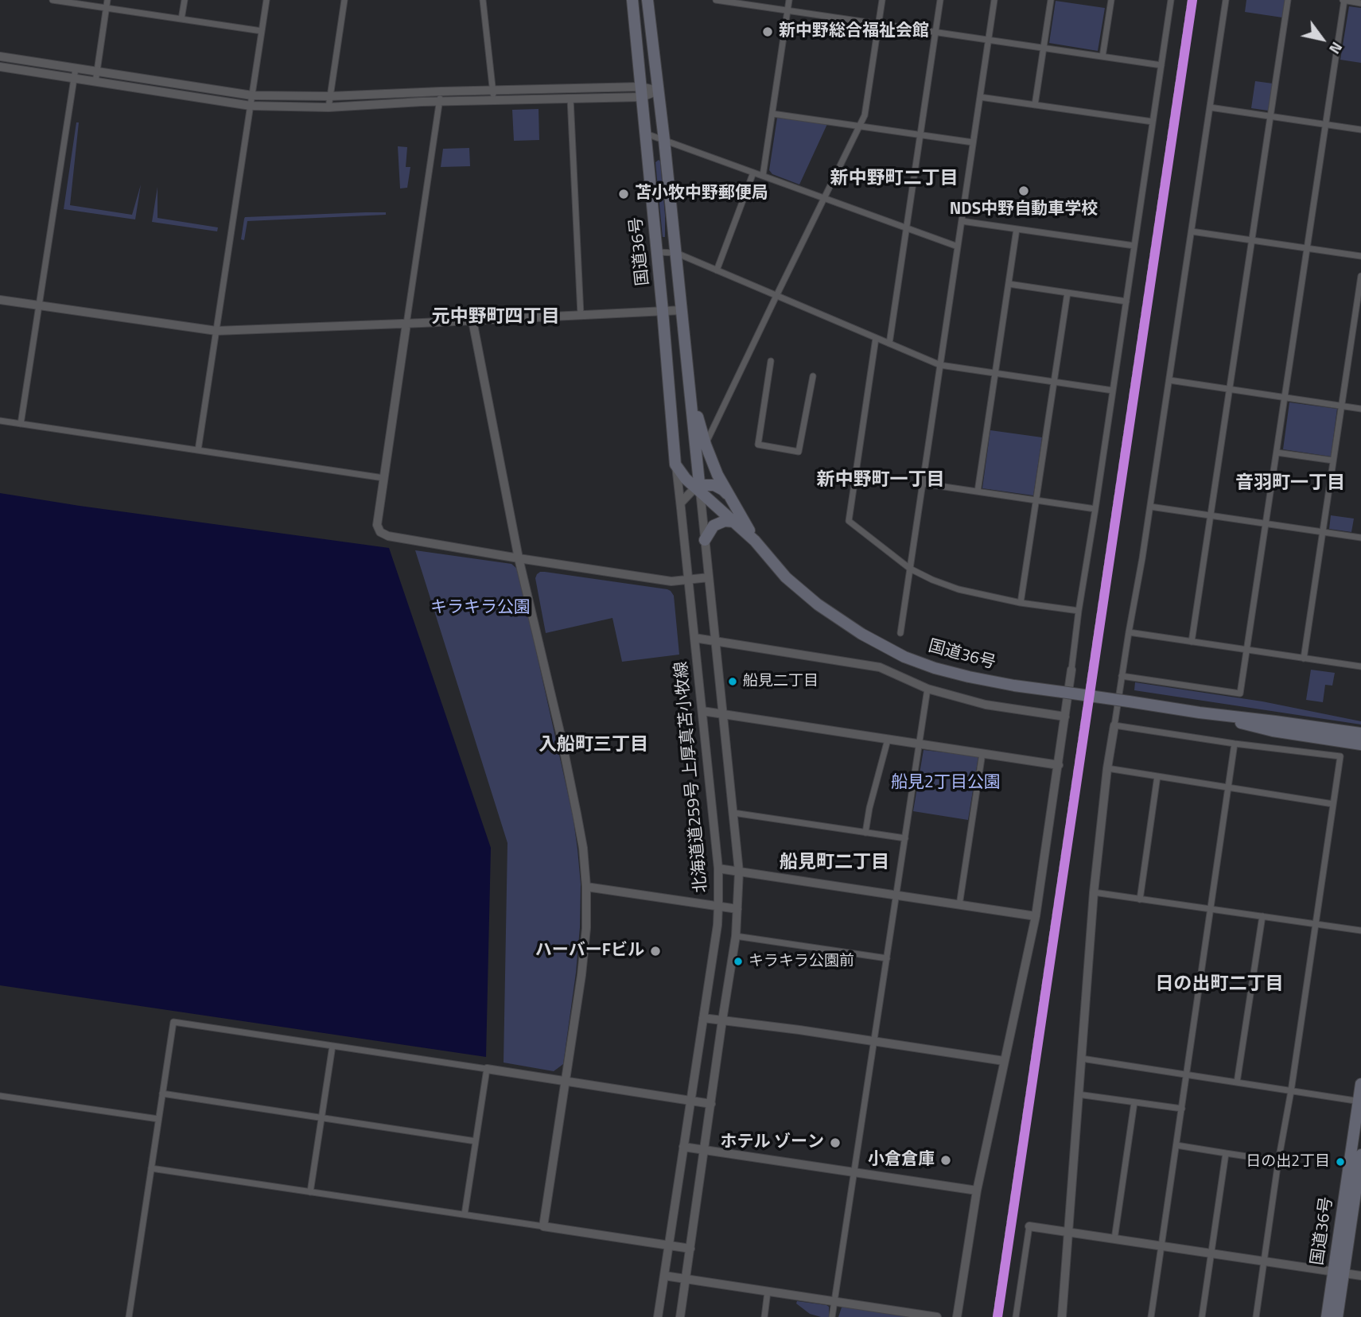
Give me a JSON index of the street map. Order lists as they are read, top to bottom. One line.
{"streets":{"highway":["国道36号"],"street":["北海道道259号 上厚真苫小牧線"]},"crossings":[["国道36号","北海道道259号 上厚真苫小牧線"]],"districts":["新中野町二丁目","元中野町四丁目","新中野町一丁目","音羽町一丁目","入船町三丁目","船見町二丁目","日の出町二丁目"],"parks":["キラキラ公園","船見2丁目公園"],"places":["新中野総合福祉会館","NDS中野自動車学校","苫小牧中野郵便局","船見二丁目","ハーバーFビル","キラキラ公園前","ホテル ゾーン","小倉倉庫","日の出2丁目"],"north":"bottom right"}
